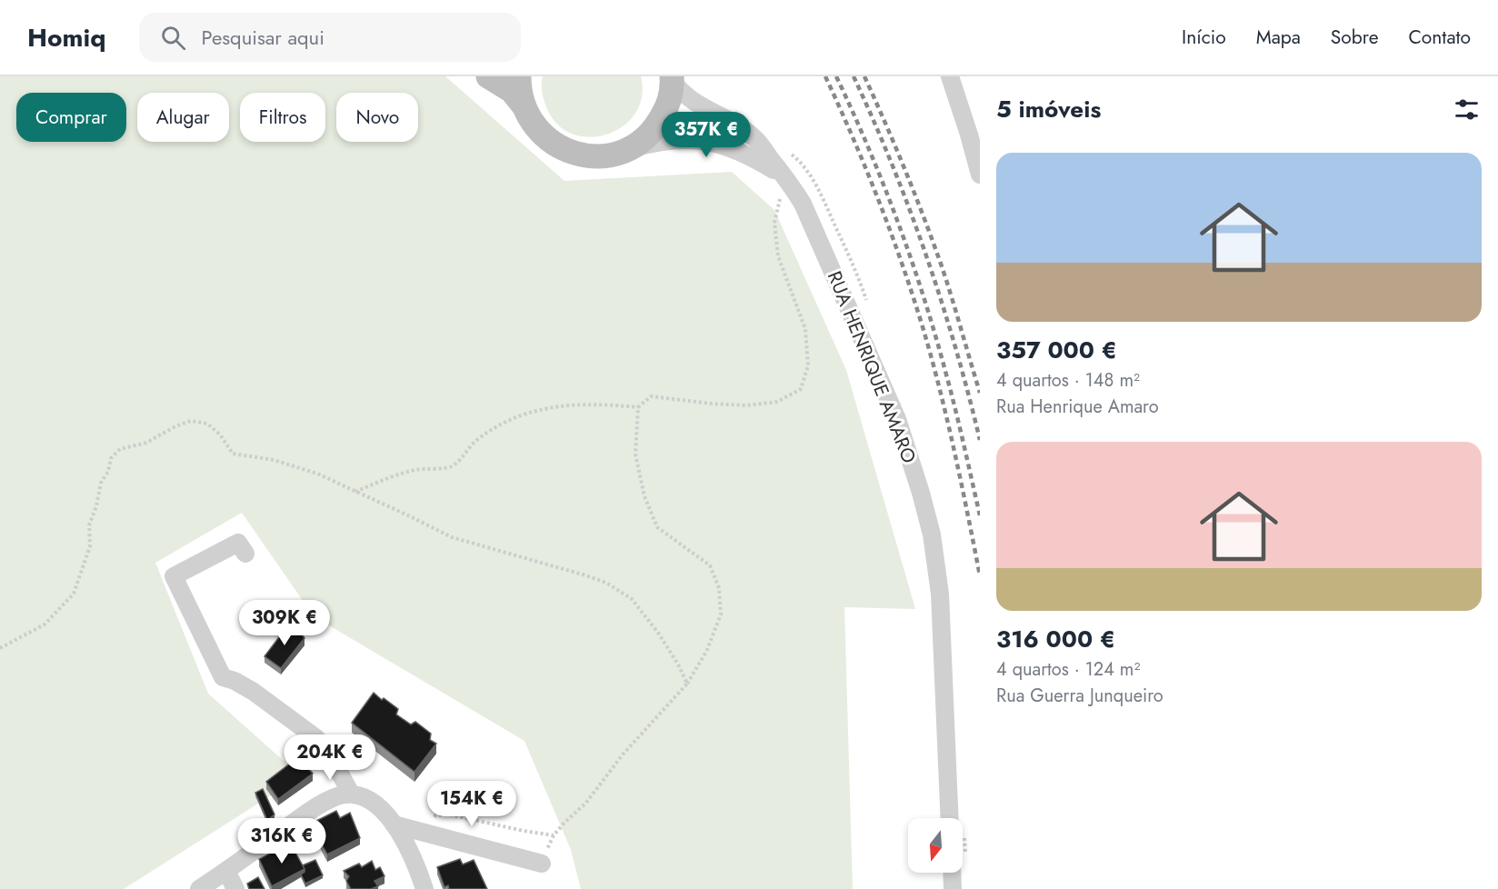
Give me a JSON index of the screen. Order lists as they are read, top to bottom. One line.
{"streets":{"street":["RUA HENRIQUE AMARO"]},"north":"bottom","page":{"header":"Homiq","search":"Pesquisar aqui","nav":["Início","Mapa","Sobre","Contato"],"heading":"5 imóveis","chip":["Comprar","Alugar","Filtros","Novo"],"price":["357K €","309K €","204K €","154K €","316K €"],"list":[{"name":"357 000 €","note":"4 quartos · 148 m² · Rua Henrique Amaro"},{"name":"316 000 €","note":"4 quartos · 124 m² · Rua Guerra Junqueiro"}]}}
